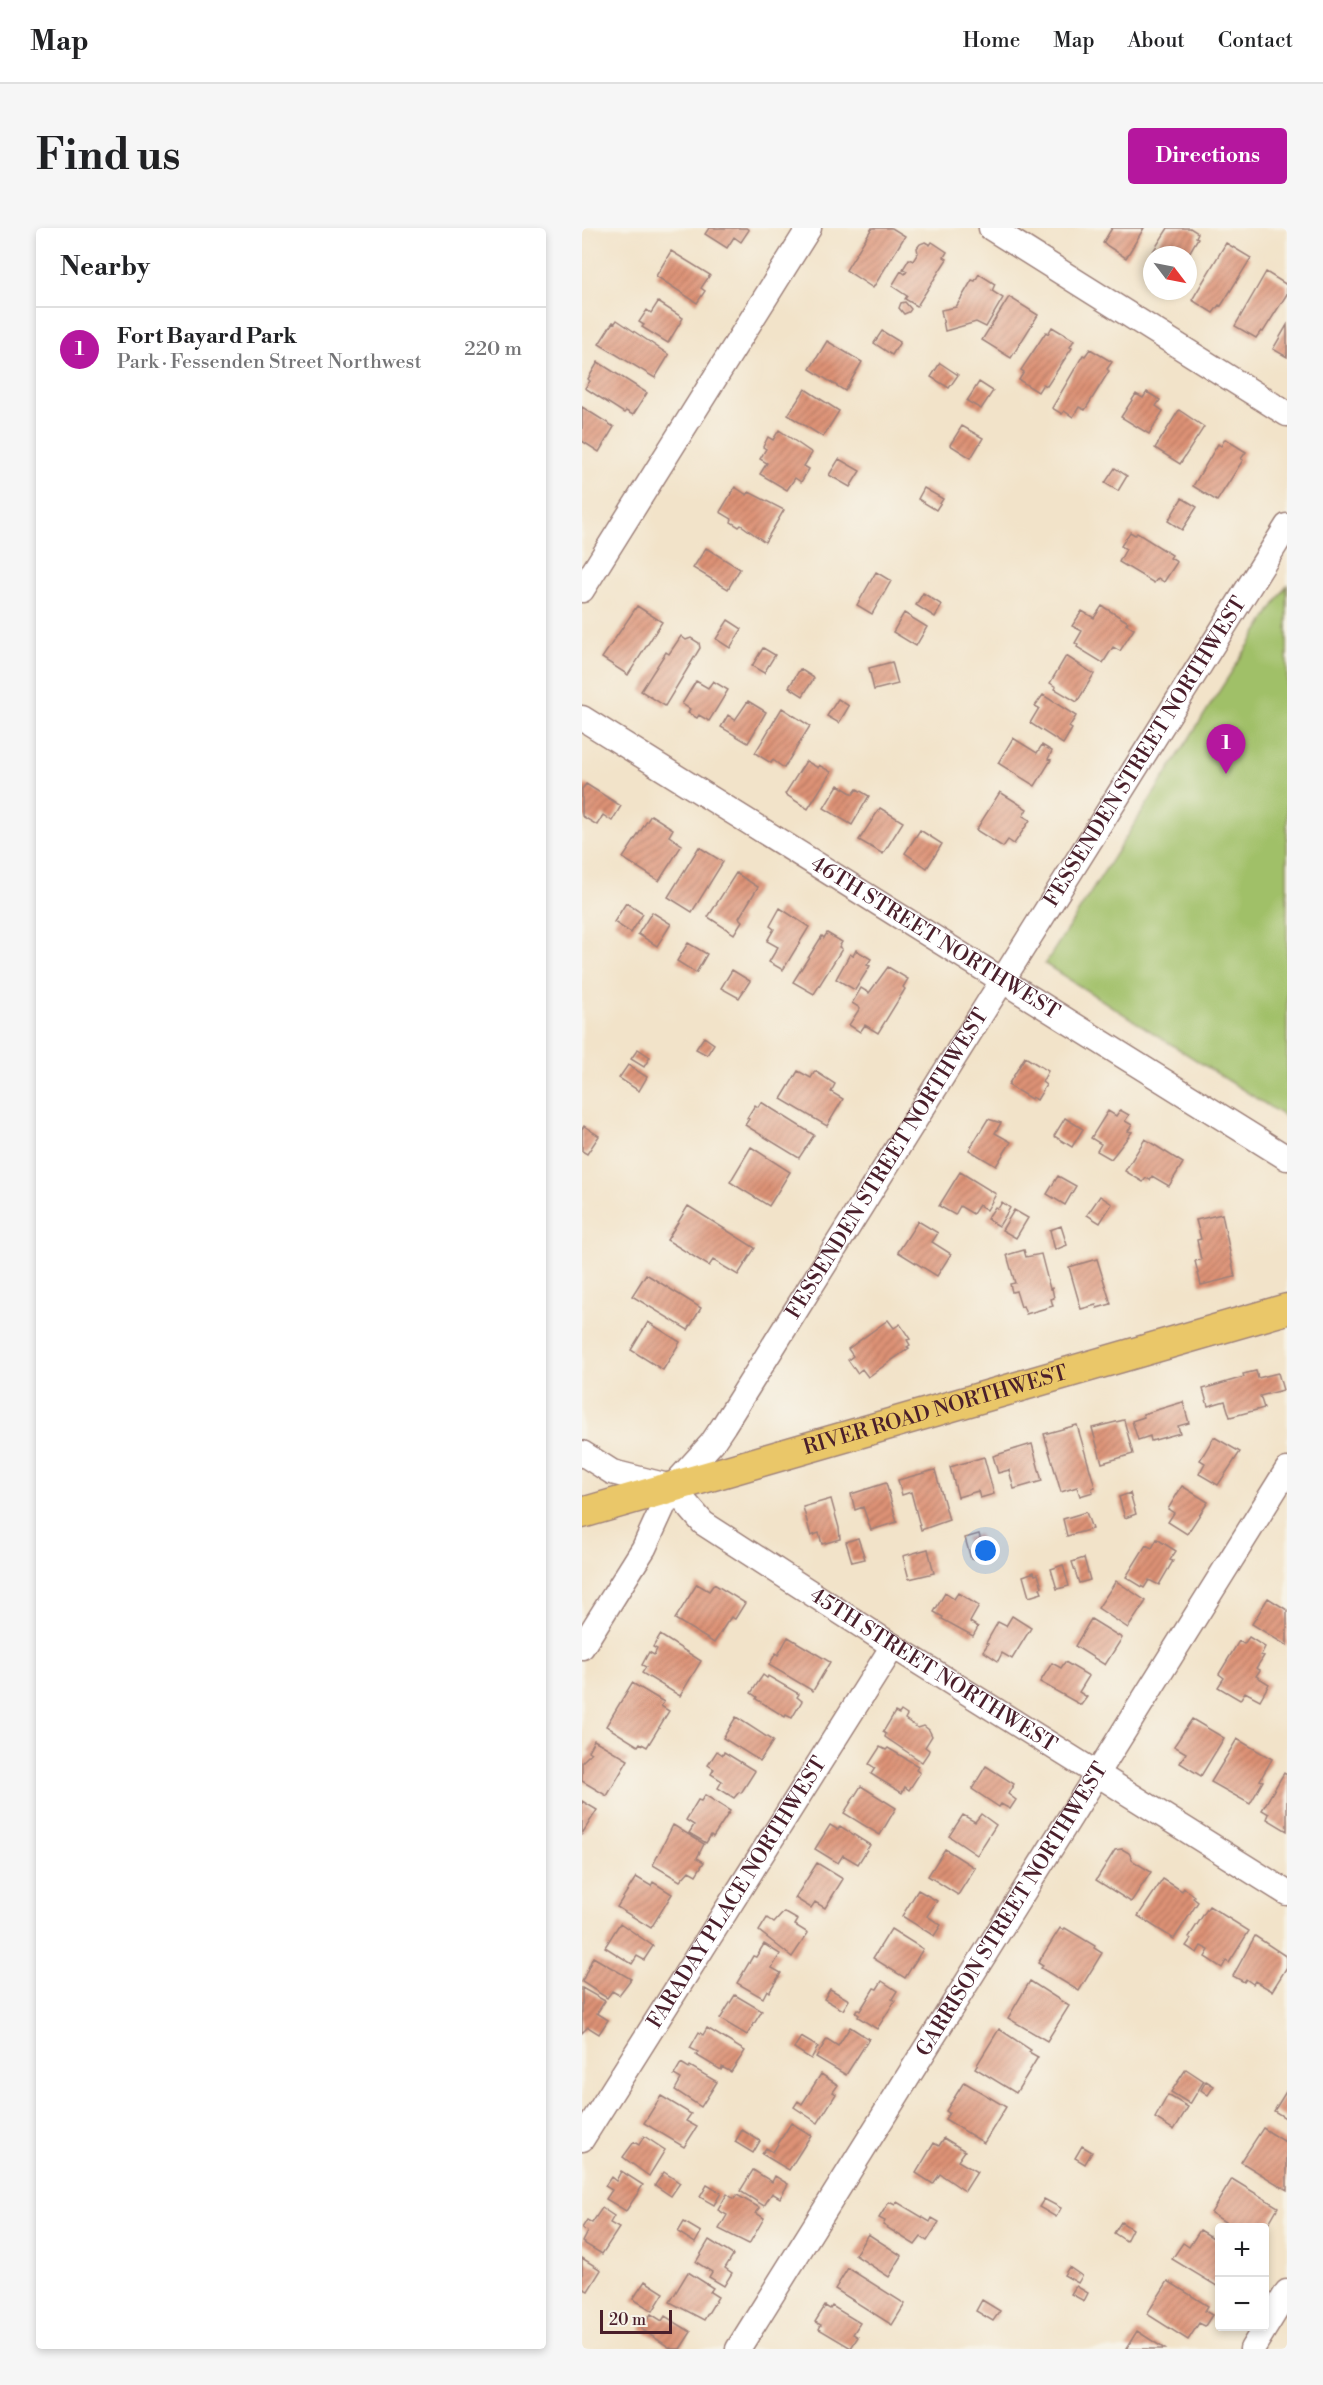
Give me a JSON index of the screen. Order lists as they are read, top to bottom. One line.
{"streets":{"main road":["RIVER ROAD NORTHWEST"],"street":["FESSENDEN STREET NORTHWEST","46TH STREET NORTHWEST","45TH STREET NORTHWEST","FARADAY PLACE NORTHWEST","GARRISON STREET NORTHWEST"]},"crossings":[["FESSENDEN STREET NORTHWEST","46TH STREET NORTHWEST"],["FESSENDEN STREET NORTHWEST","RIVER ROAD NORTHWEST"],["FESSENDEN STREET NORTHWEST","45TH STREET NORTHWEST"],["RIVER ROAD NORTHWEST","45TH STREET NORTHWEST"],["45TH STREET NORTHWEST","FARADAY PLACE NORTHWEST"],["45TH STREET NORTHWEST","GARRISON STREET NORTHWEST"]],"scale_bar":"20 m","north":"bottom right","page":{"header":"Map","nav":["Home","Map","About","Contact"],"buttons":"Directions","title":"Find us","heading":"Nearby","list":[{"mark":"1","name":"Fort Bayard Park","note":"Park · Fessenden Street Northwest","value":"220 m"}],"pins":"1","map_buttons":["+","−"],"scale":"20 m"}}
